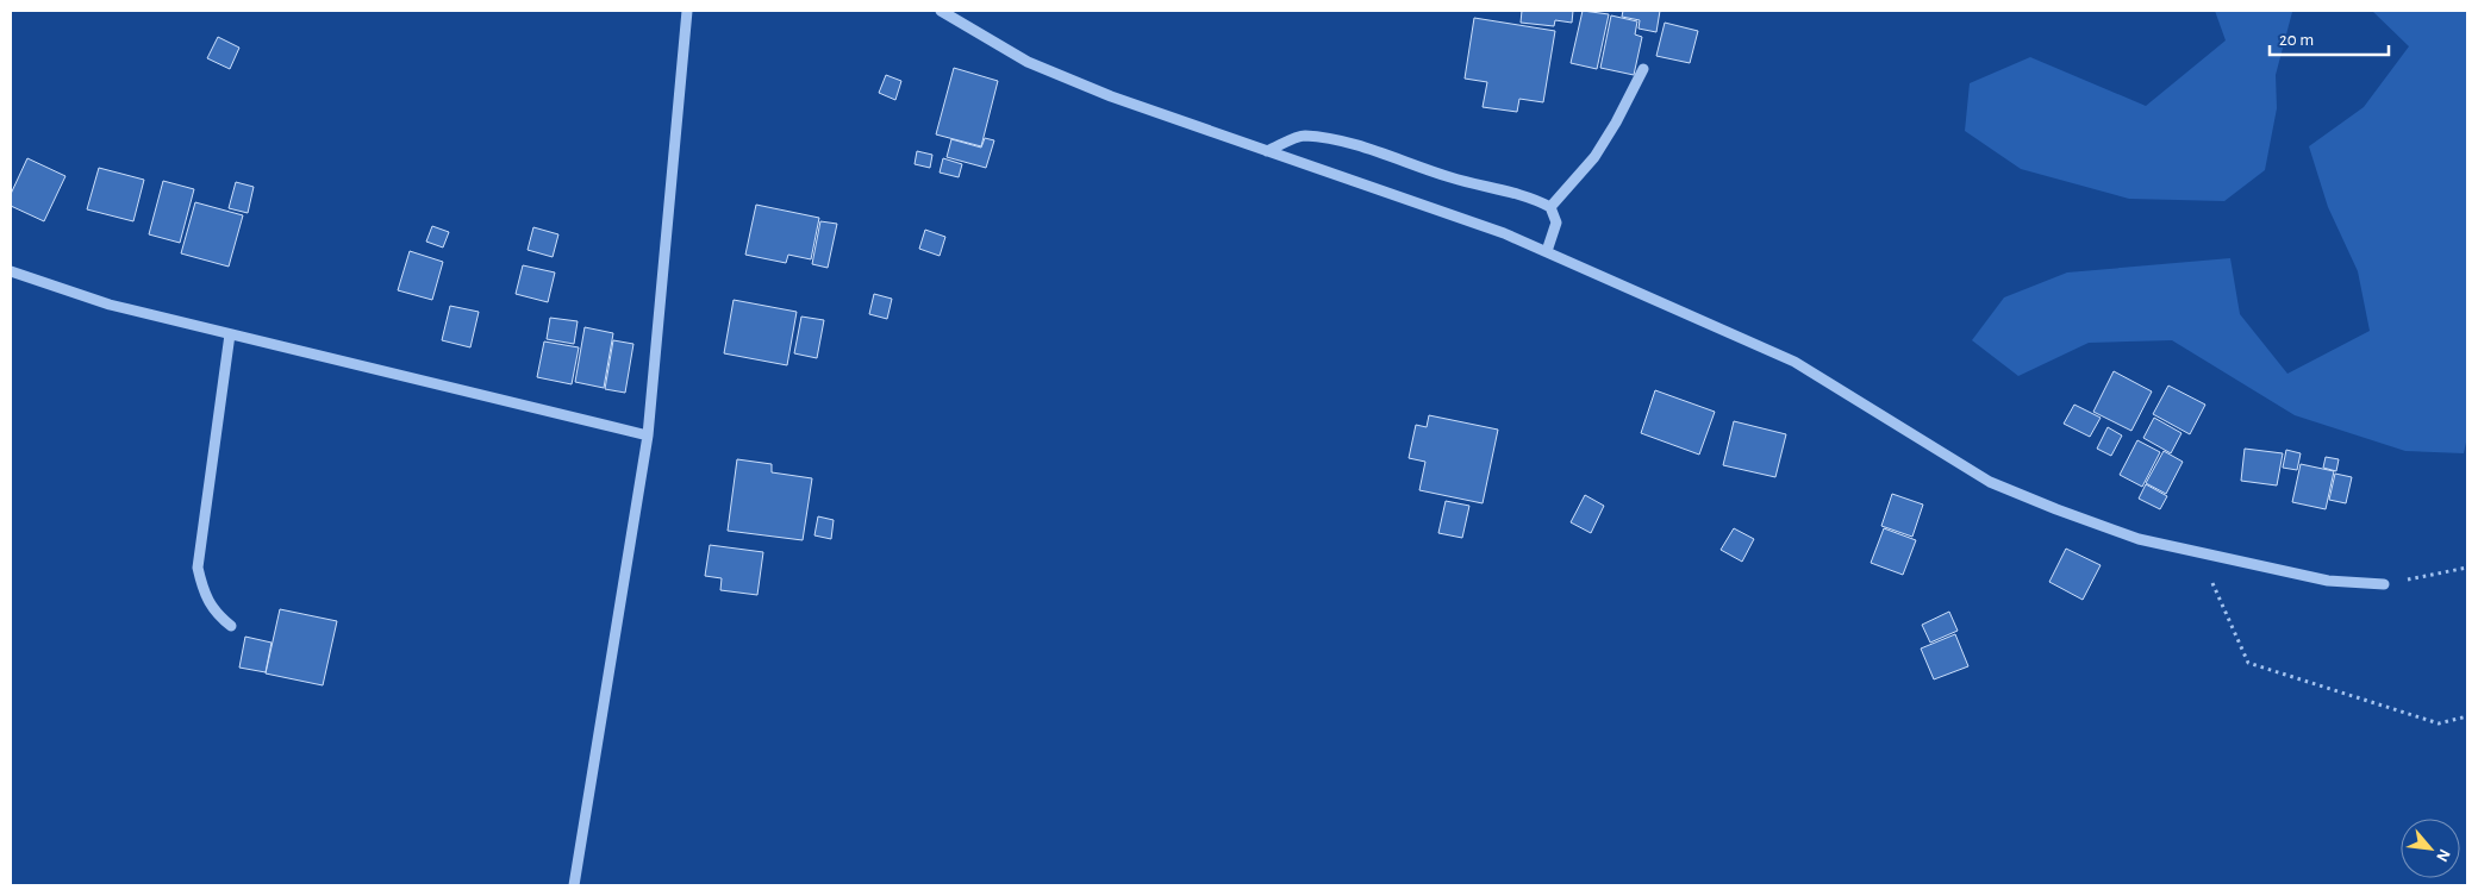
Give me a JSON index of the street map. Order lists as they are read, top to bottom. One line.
{"scale_bar":"20 m","north":"bottom right"}
